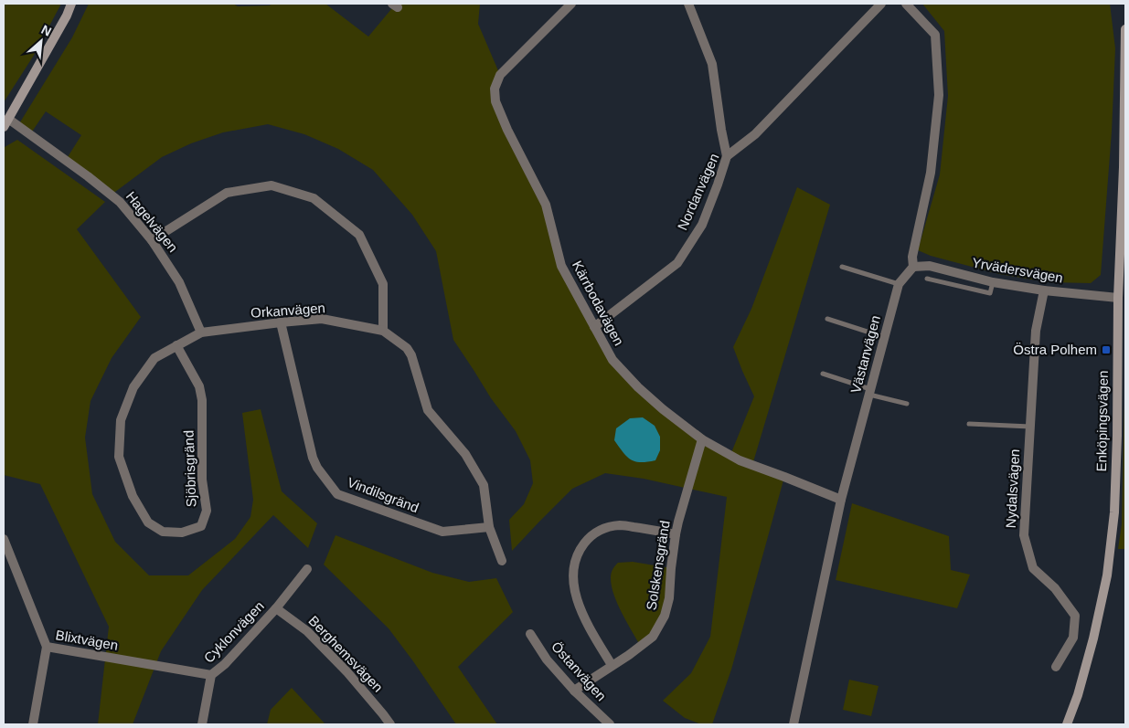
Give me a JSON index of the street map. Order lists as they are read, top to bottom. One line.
{"streets":{"street":["Nordanvägen","Hagelvägen","Yrvädersvägen","Kärrbodavägen","Orkanvägen","Västanvägen","Enköpingsvägen","Sjöbrisgränd","Nydalsvägen","Vindilsgränd","Solskensgränd","Cyklonvägen","Blixtvägen","Berghemsvägen","Östanvägen"]},"crossings":[["Nordanvägen","Kärrbodavägen"],["Hagelvägen","Orkanvägen"],["Hagelvägen","Sjöbrisgränd"],["Yrvädersvägen","Västanvägen"],["Yrvädersvägen","Enköpingsvägen"],["Yrvädersvägen","Nydalsvägen"],["Kärrbodavägen","Västanvägen"],["Kärrbodavägen","Solskensgränd"],["Orkanvägen","Sjöbrisgränd"],["Orkanvägen","Vindilsgränd"],["Solskensgränd","Östanvägen"],["Cyklonvägen","Blixtvägen"],["Cyklonvägen","Berghemsvägen"]],"places":{"transit":["Östra Polhem"]},"north":"top right"}
